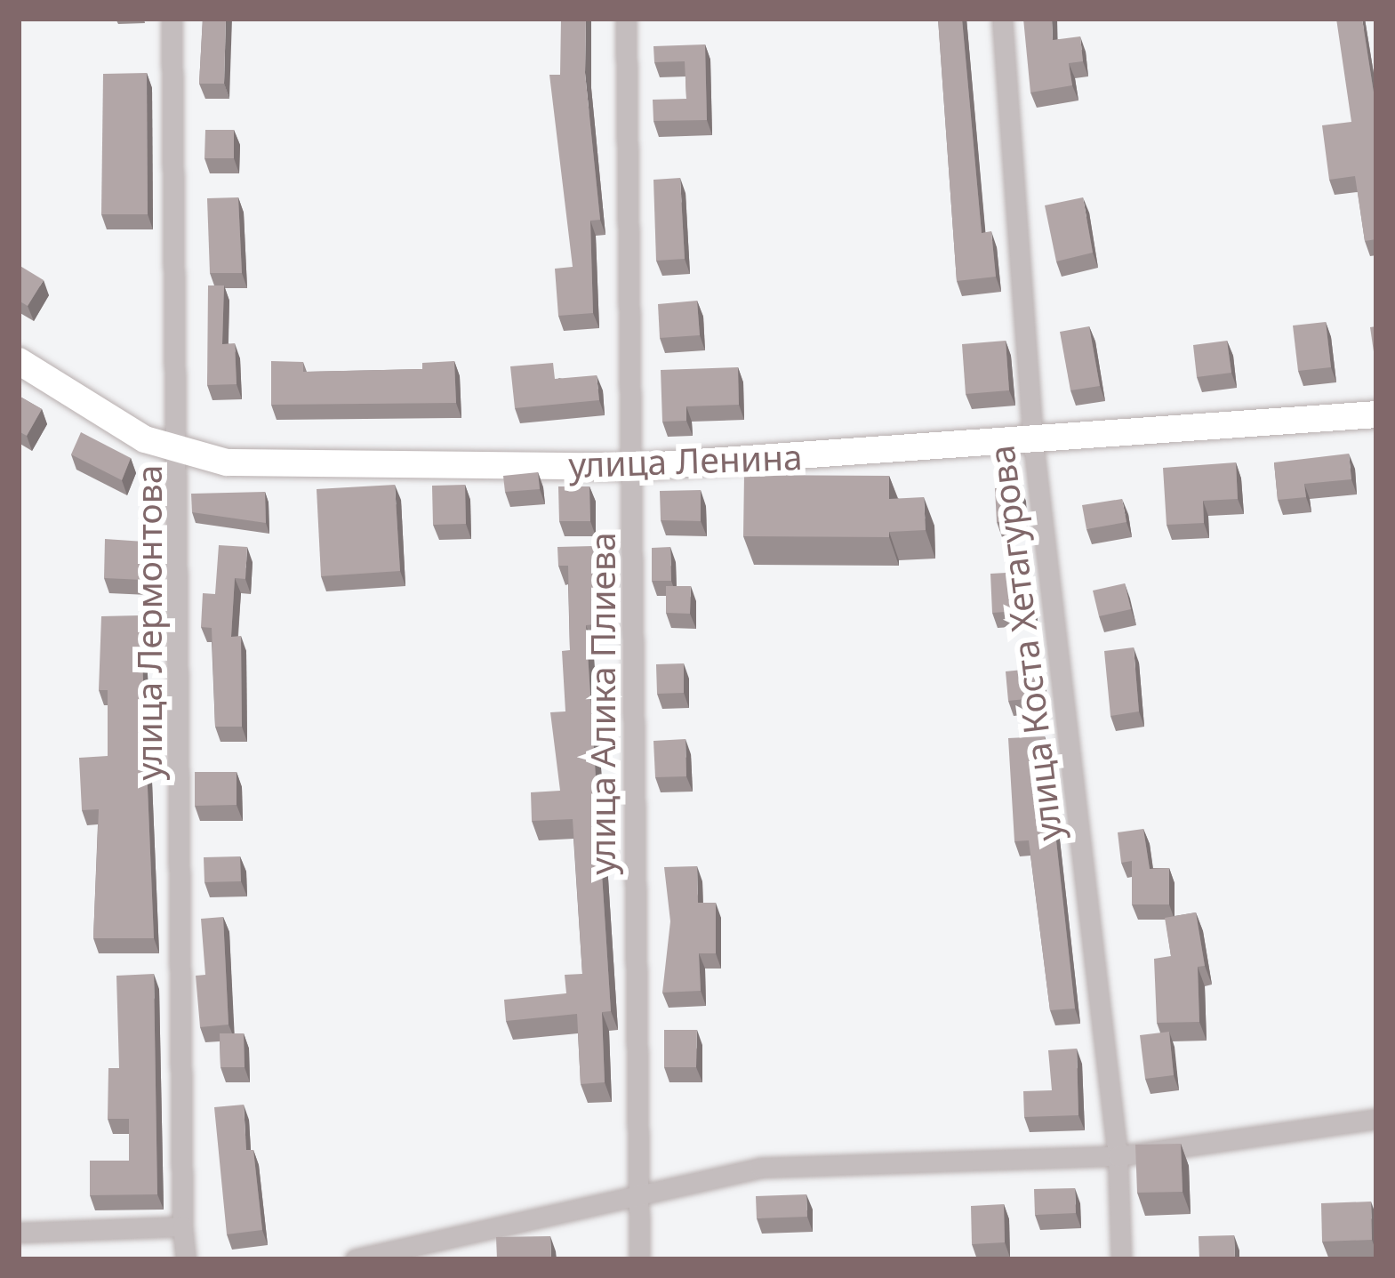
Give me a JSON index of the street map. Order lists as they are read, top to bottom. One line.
{"streets":{"street":["улица Ленина","улица Лермонтова","улица Коста Хетагурова","улица Алика Плиева"]},"crossings":[["улица Ленина","улица Лермонтова"],["улица Ленина","улица Коста Хетагурова"],["улица Ленина","улица Алика Плиева"]]}
